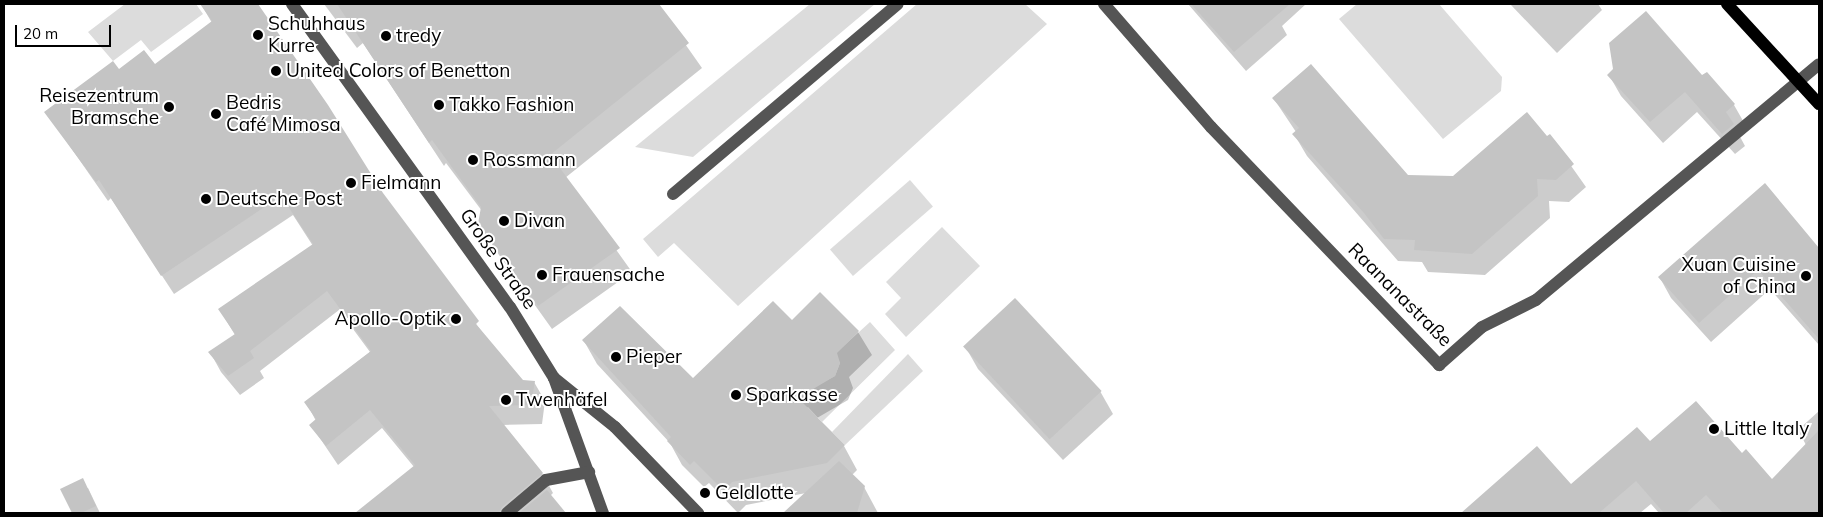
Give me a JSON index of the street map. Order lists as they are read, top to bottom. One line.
{"streets":{"street":["Große Straße","Raananastraße"]},"places":["Schuhhaus Kurre","tredy","United Colors of Benetton","Takko Fashion","Reisezentrum Bramsche","Bedris Café Mimosa","Rossmann","Fielmann","Deutsche Post","Divan","Frauensache","Xuan Cuisine of China","Apollo-Optik","Pieper","Sparkasse","Twenhäfel","Little Italy","Geldlotte"],"scale_bar":"20 m"}
